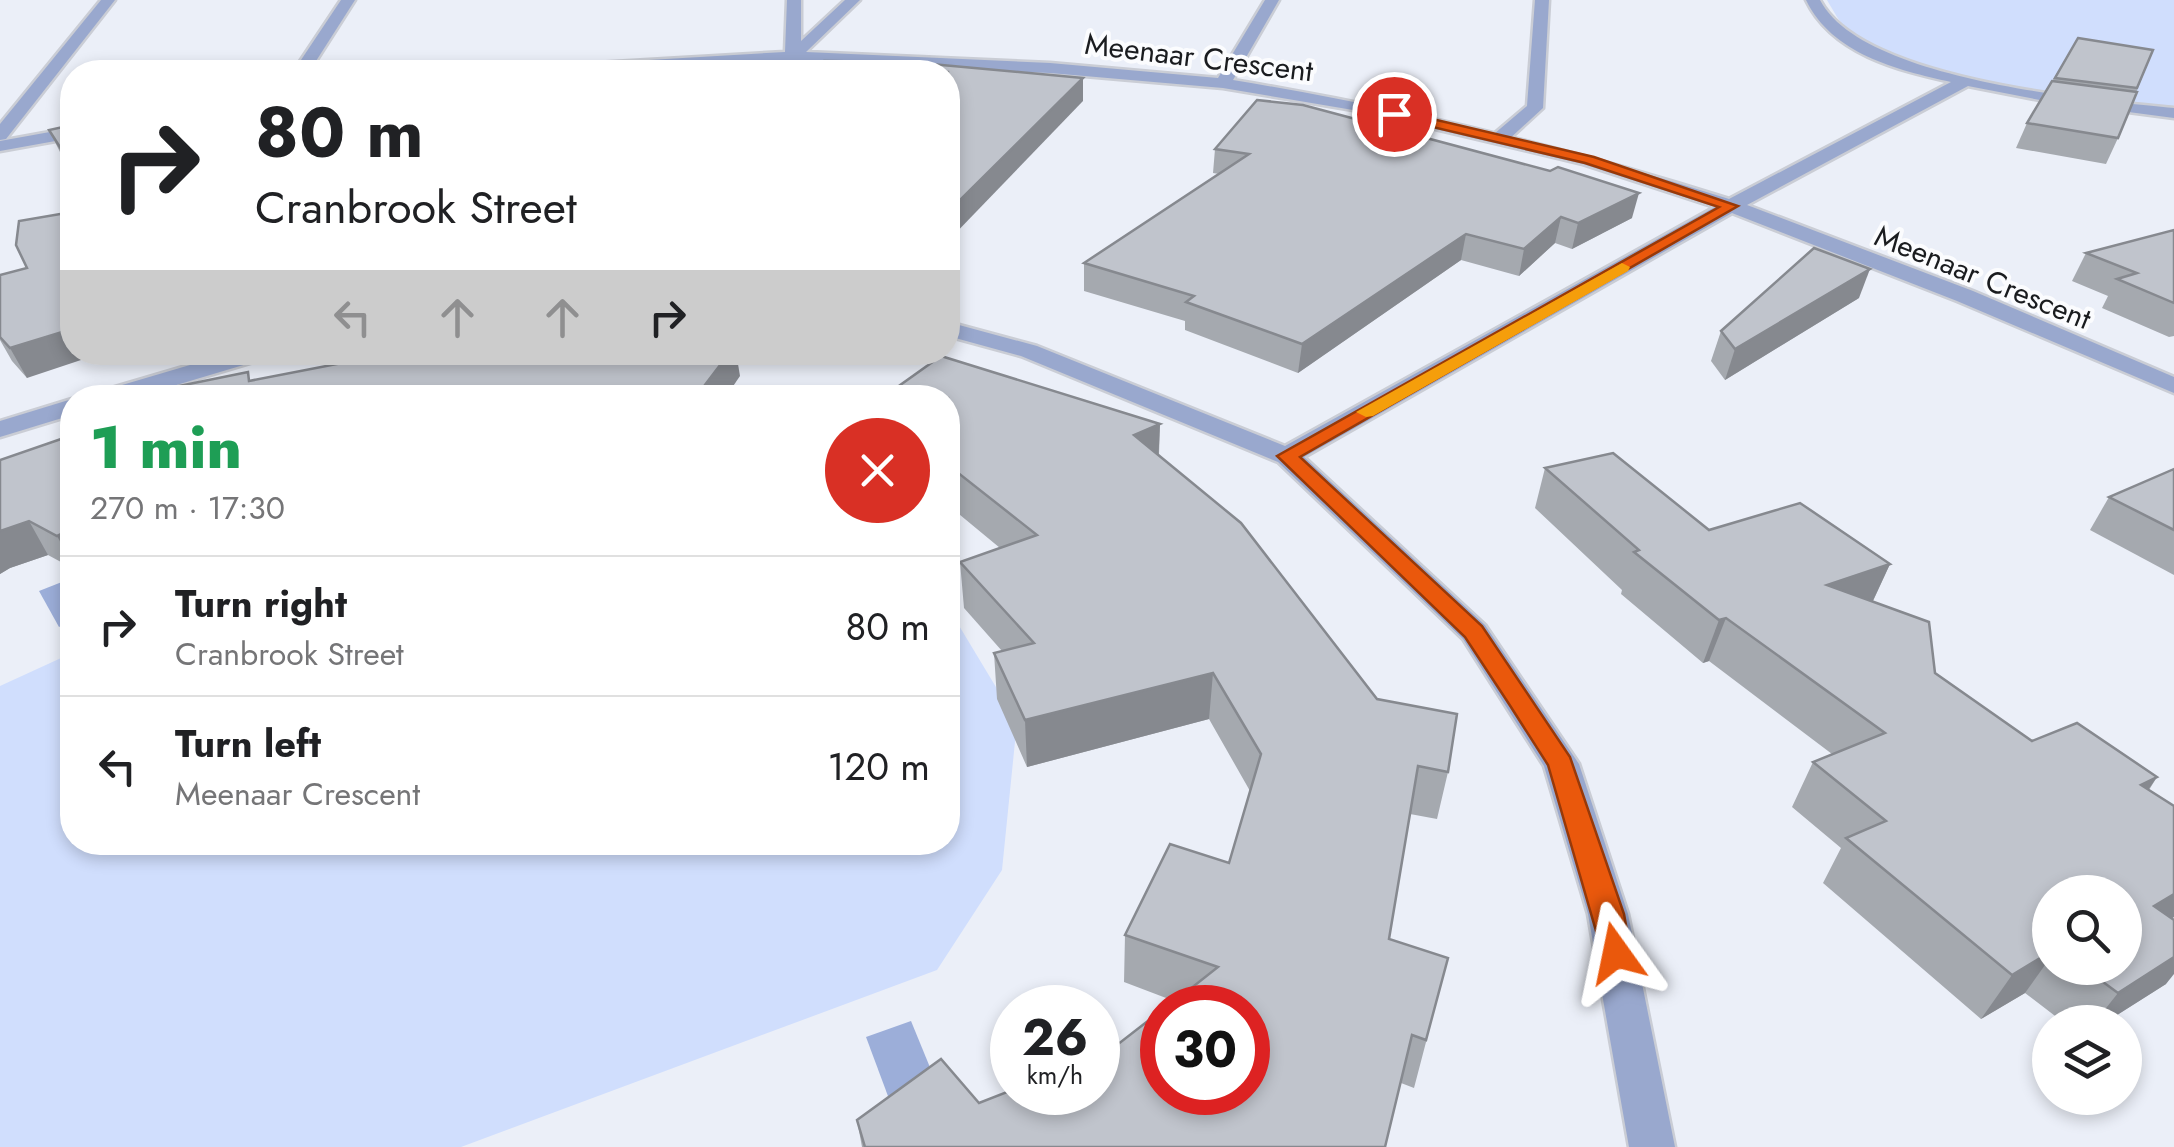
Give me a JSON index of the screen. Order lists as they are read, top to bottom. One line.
{"streets":{"street":["Meenaar Crescent"]},"page":{"turn":["80 m","Cranbrook Street"],"heading":["1 min","270 m · 17:30"],"list":[{"name":"Turn right","note":"Cranbrook Street","value":"80 m"},{"name":"Turn left","note":"Meenaar Crescent","value":"120 m"}],"speed":"26 km/h","limit":"30"}}
